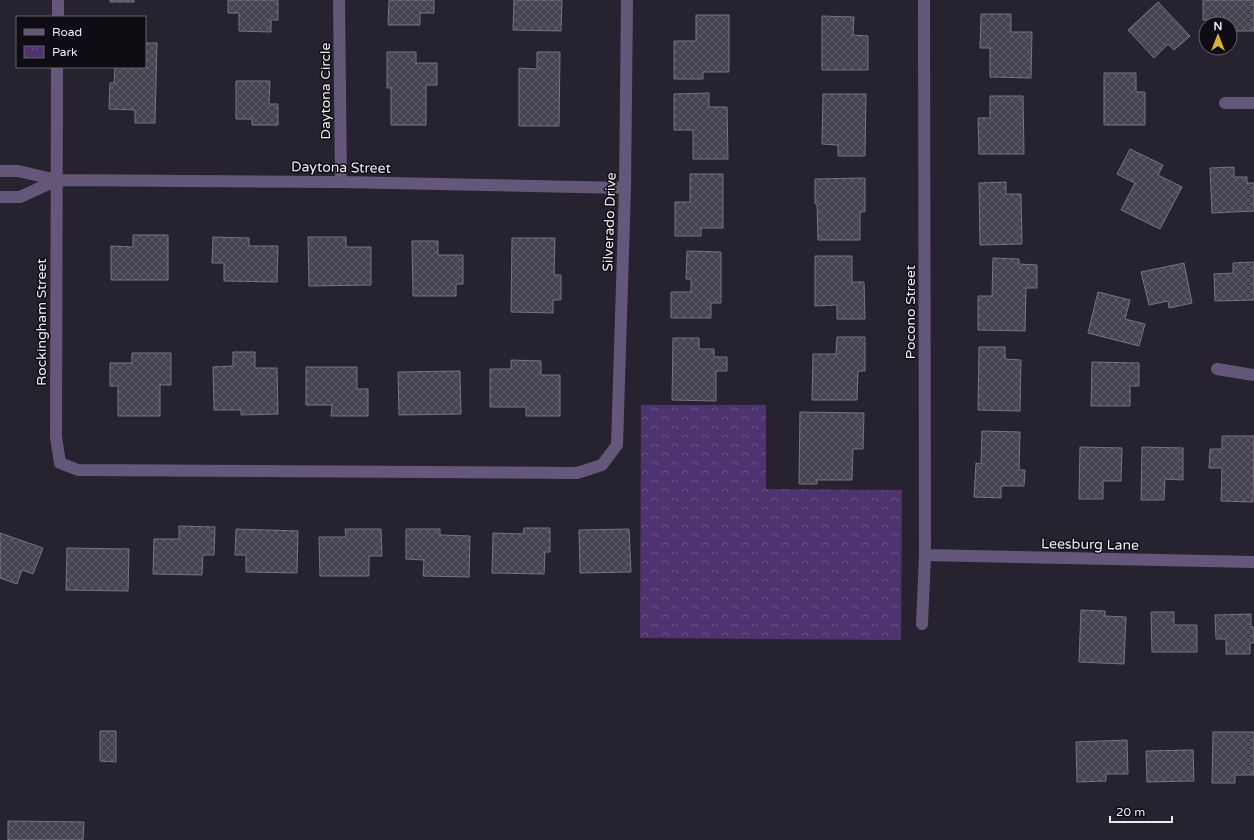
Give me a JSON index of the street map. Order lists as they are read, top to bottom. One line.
{"streets":{"street":["Daytona Circle","Daytona Street","Silverado Drive","Pocono Street","Rockingham Street","Leesburg Lane"]},"crossings":[["Daytona Circle","Daytona Street"],["Daytona Street","Silverado Drive"],["Daytona Street","Rockingham Street"],["Silverado Drive","Rockingham Street"],["Pocono Street","Leesburg Lane"]],"legend":["Road","Park"],"scale_bar":"20 m","north":"top"}
